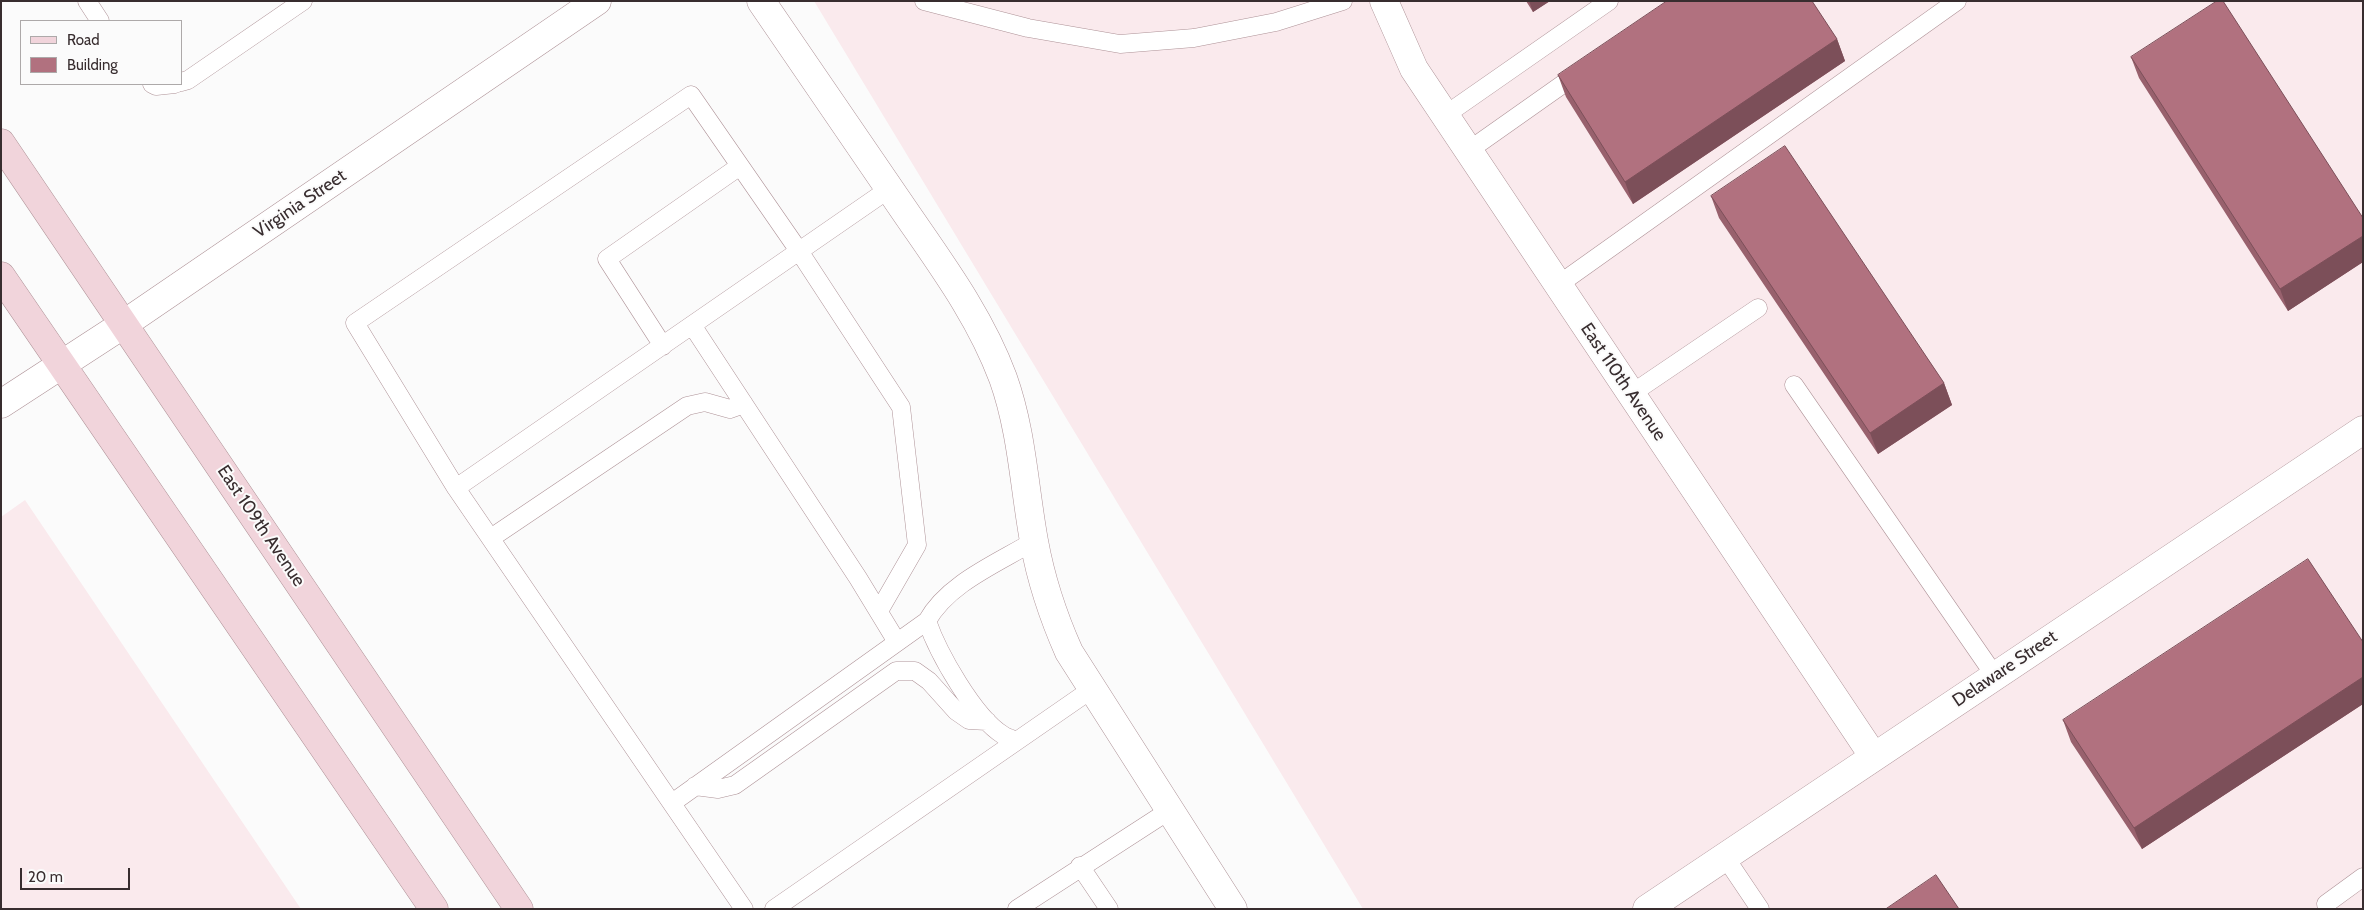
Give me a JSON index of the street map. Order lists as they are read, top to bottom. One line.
{"streets":{"main road":["East 109th Avenue"],"street":["Virginia Street","East 110th Avenue","Delaware Street"]},"crossings":[["Virginia Street","East 109th Avenue"],["East 110th Avenue","Delaware Street"]],"legend":["Road","Building"],"scale_bar":"20 m"}
